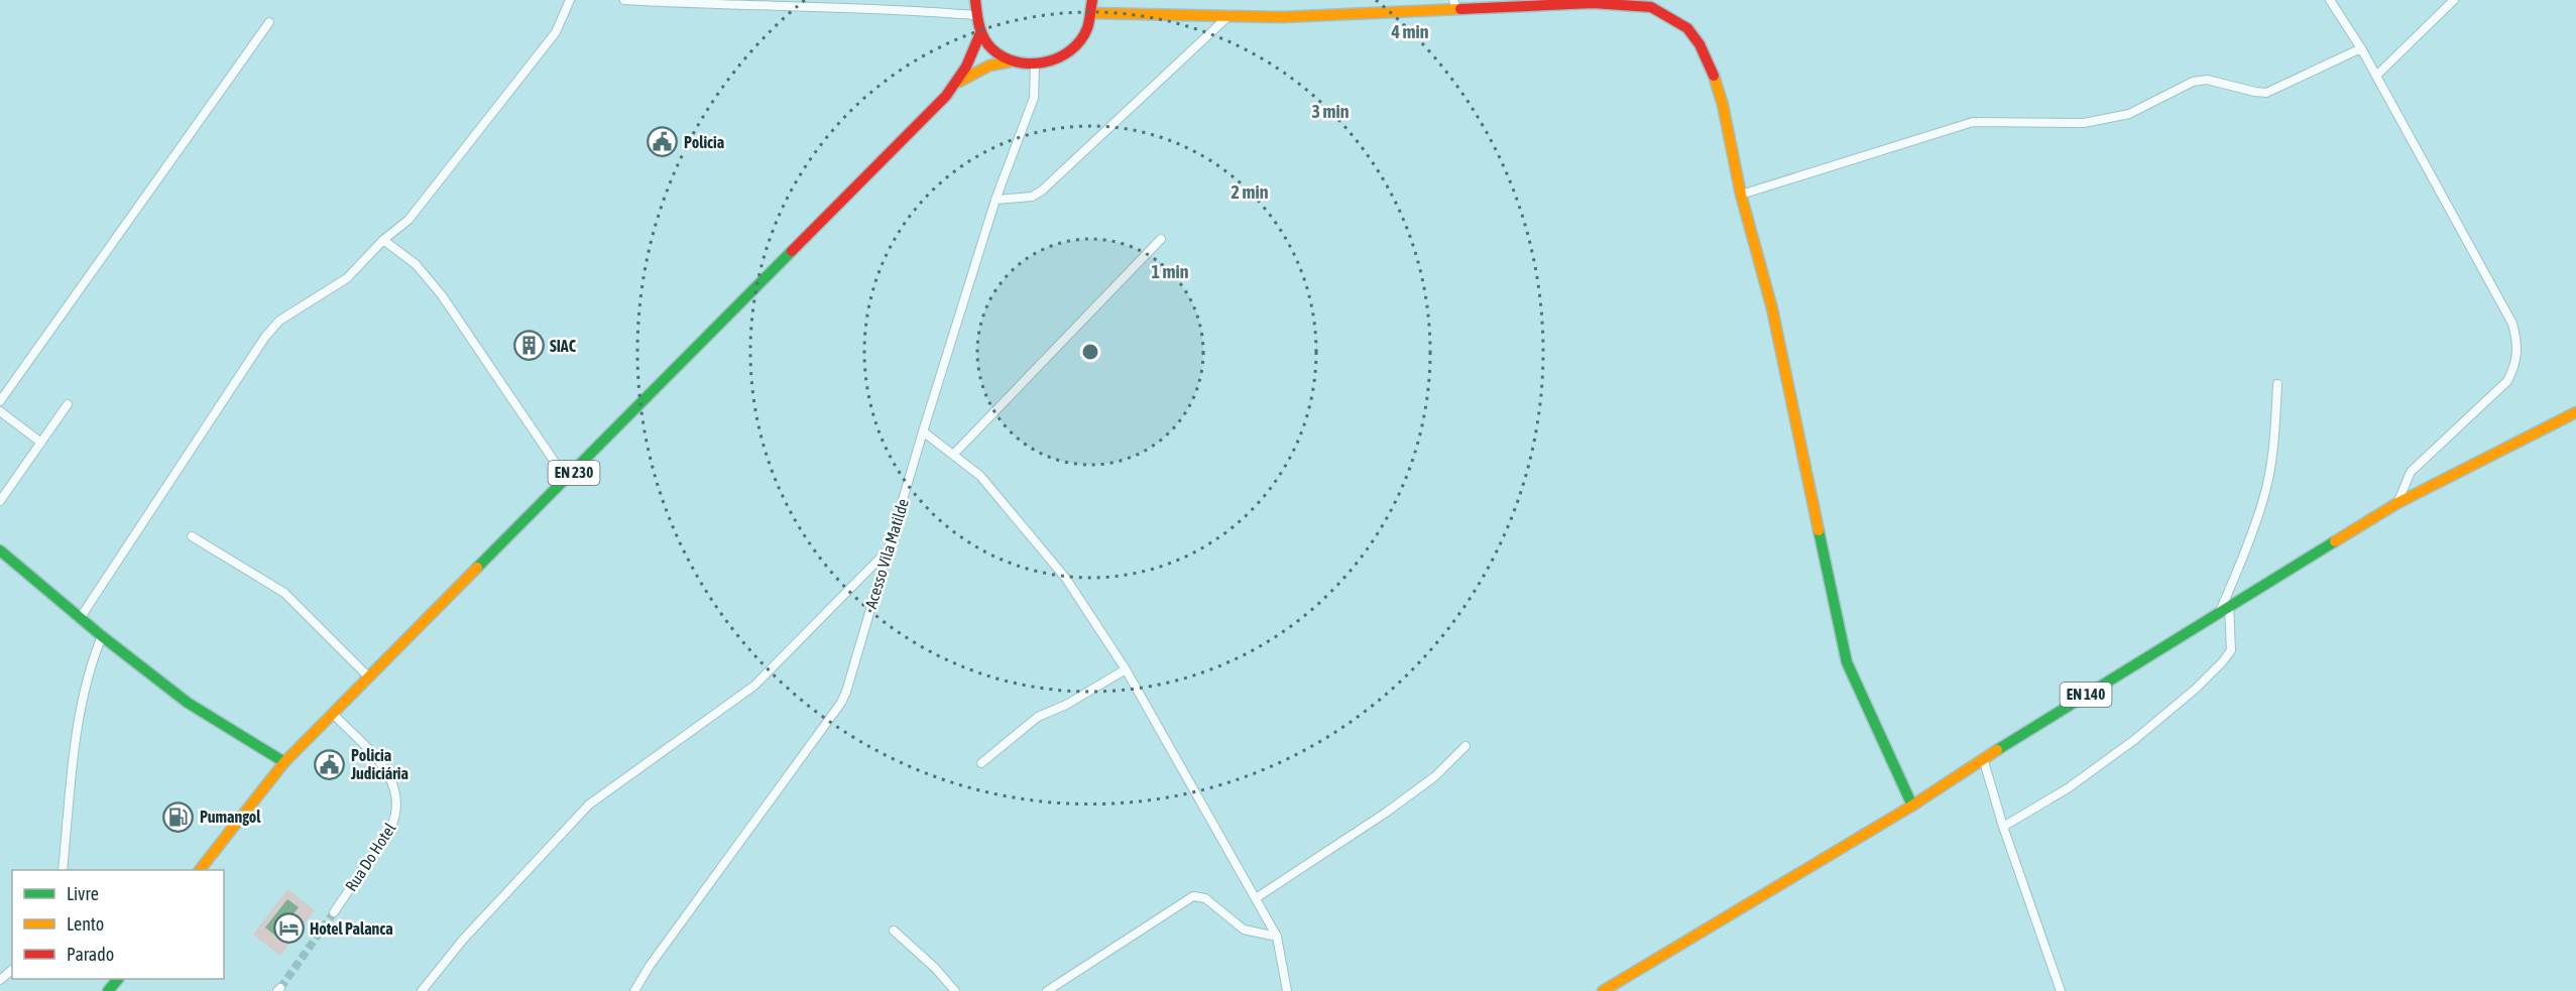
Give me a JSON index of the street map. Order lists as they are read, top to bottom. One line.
{"streets":{"main road":["EN 230","EN 140"],"street":["Acesso Vila Matilde","Rua Do Hotel"]},"crossings":[["EN 230","Rua Do Hotel"]],"places":{"public building":["Policia","Policia Judiciária"],"building":["SIAC"],"fuel station":["Pumangol"],"hotel":["Hotel Palanca"]},"legend":["Livre","Lento","Parado"],"rings":["4 min","3 min","2 min","1 min"]}
